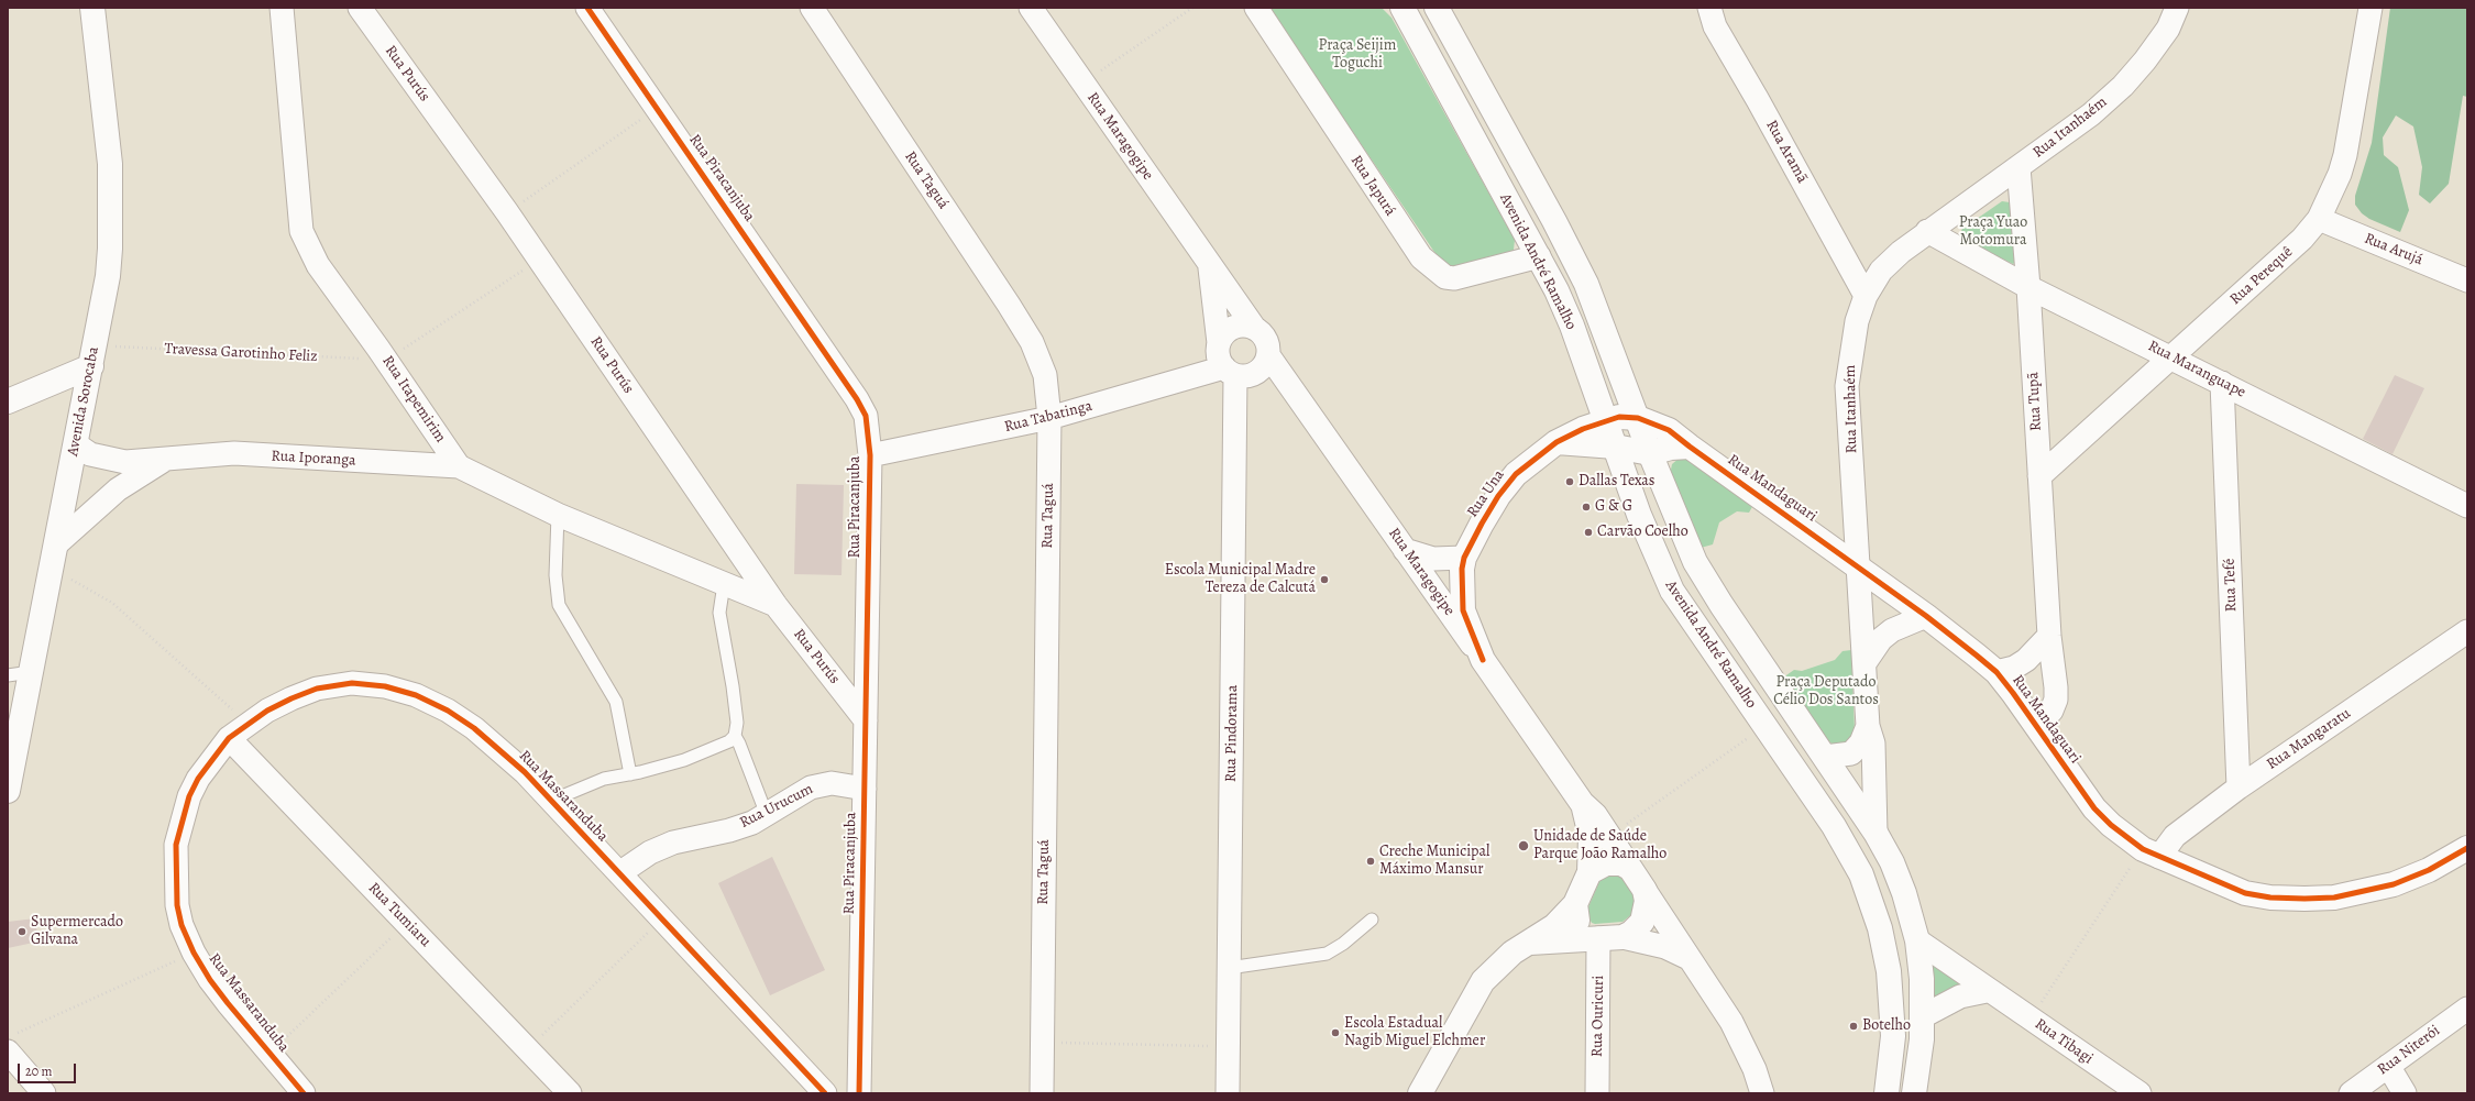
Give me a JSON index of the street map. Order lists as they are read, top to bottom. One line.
{"streets":{"street":["Rua Purús","Rua Itanhaém","Rua Maragogipe","Rua Aramã","Rua Piracanjuba","Rua Taguá","Rua Japurá","Rua Arujá","Avenida André Ramalho","Rua Perequê","Rua Maranguape","Rua Itapemirim","Avenida Sorocaba","Rua Tupã","Rua Tabatinga","Rua Iporanga","Rua Mandaguari","Rua Una","Rua Tefé","Rua Pindorama","Rua Mangaratu","Rua Massaranduba","Rua Urucum","Rua Tumiaru","Rua Ouricuri","Rua Tibagi","Rua Niterói"],"path":["Travessa Garotinho Feliz"]},"crossings":[["Rua Purús","Rua Piracanjuba"],["Rua Purús","Rua Itapemirim"],["Rua Itanhaém","Rua Aramã"],["Rua Itanhaém","Avenida André Ramalho"],["Rua Itanhaém","Rua Maranguape"],["Rua Itanhaém","Rua Tupã"],["Rua Itanhaém","Rua Mandaguari"],["Rua Maragogipe","Rua Tabatinga"],["Rua Maragogipe","Rua Una"],["Rua Maragogipe","Rua Pindorama"],["Rua Maragogipe","Rua Ouricuri"],["Rua Piracanjuba","Rua Tabatinga"],["Rua Piracanjuba","Rua Urucum"],["Rua Taguá","Rua Tabatinga"],["Rua Japurá","Avenida André Ramalho"],["Rua Arujá","Rua Perequê"],["Avenida André Ramalho","Rua Mandaguari"],["Avenida André Ramalho","Rua Una"],["Avenida André Ramalho","Rua Tibagi"],["Rua Perequê","Rua Maranguape"],["Rua Perequê","Rua Tupã"],["Travessa Garotinho Feliz","Rua Itapemirim"],["Travessa Garotinho Feliz","Avenida Sorocaba"],["Rua Maranguape","Rua Tupã"],["Rua Maranguape","Rua Tefé"],["Rua Itapemirim","Rua Iporanga"],["Avenida Sorocaba","Rua Iporanga"],["Rua Tupã","Rua Mandaguari"],["Rua Tabatinga","Rua Pindorama"],["Rua Mandaguari","Rua Una"],["Rua Mandaguari","Rua Mangaratu"],["Rua Tefé","Rua Mangaratu"],["Rua Massaranduba","Rua Urucum"],["Rua Massaranduba","Rua Tumiaru"]],"parks":["Praça Seijim Toguchi","Praça Yuao Motomura","Praça Deputado Célio Dos Santos"],"places":["Dallas Texas","G & G","Carvão Coelho","Escola Municipal Madre Tereza de Calcutá","Unidade de Saúde Parque João Ramalho","Creche Municipal Máximo Mansur","Supermercado Gilvana","Botelho","Escola Estadual Nagib Miguel Elchmer"],"scale_bar":"20 m"}
